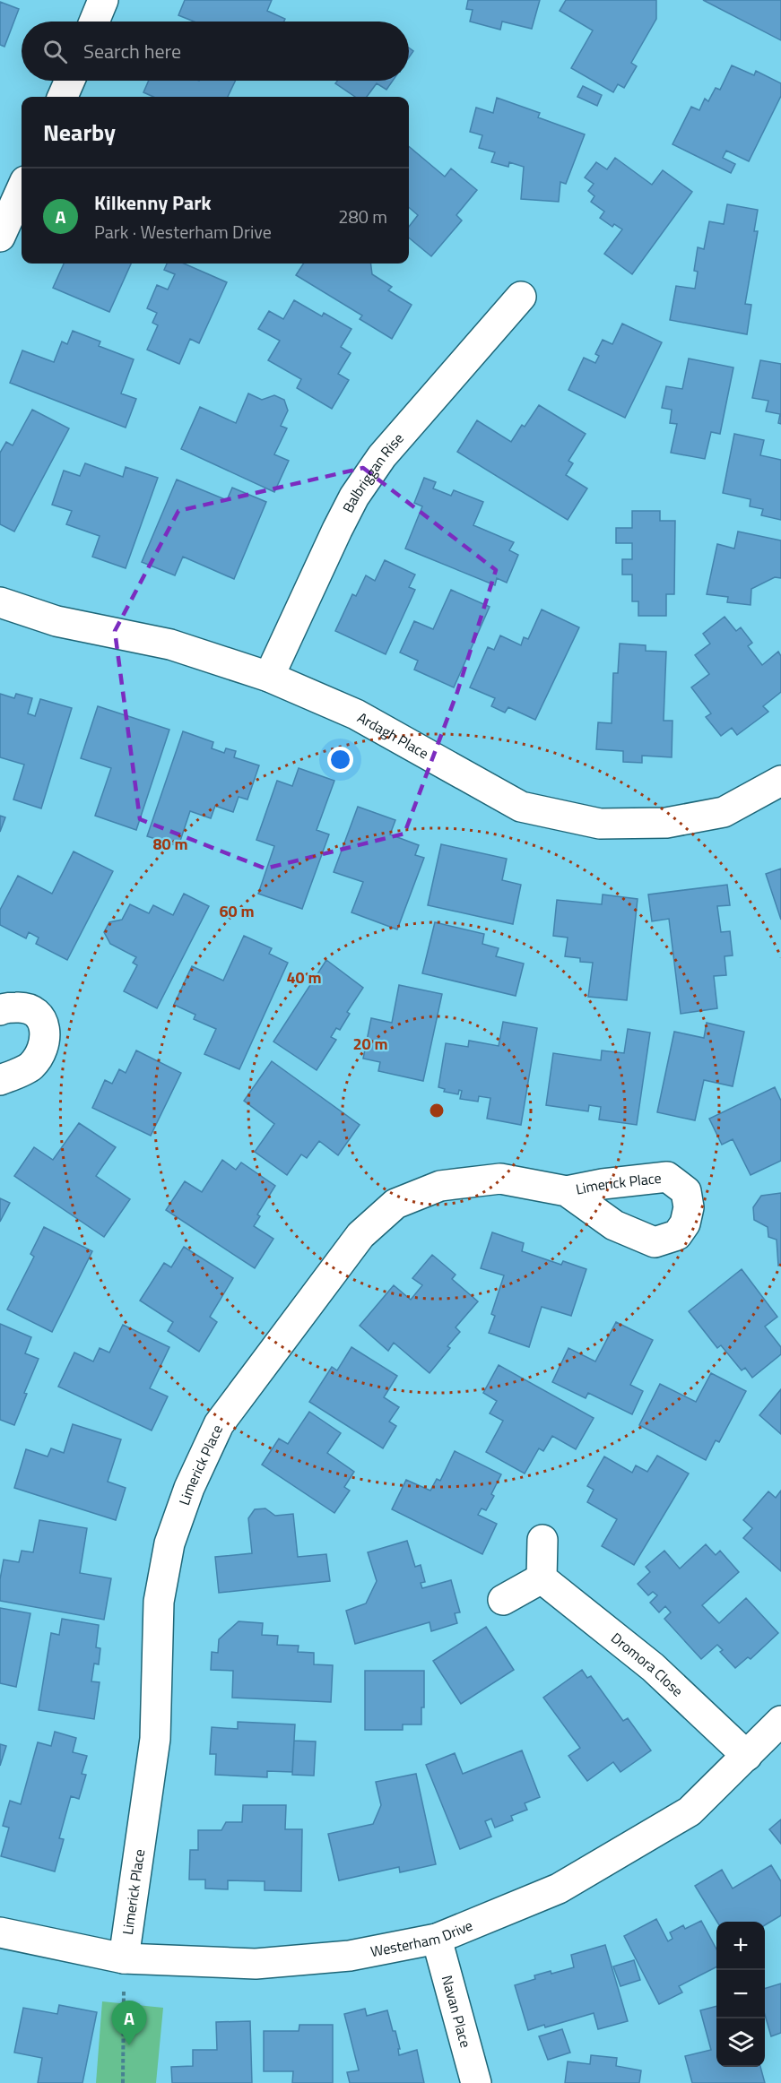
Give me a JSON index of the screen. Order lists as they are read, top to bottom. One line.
{"streets":{"street":["Balbriggan Rise","Ardagh Place","Limerick Place","Dromora Close","Westerham Drive","Navan Place"]},"crossings":[["Balbriggan Rise","Ardagh Place"],["Limerick Place","Westerham Drive"],["Dromora Close","Westerham Drive"],["Westerham Drive","Navan Place"]],"page":{"search":"Search here","heading":"Nearby","list":[{"mark":"A","name":"Kilkenny Park","note":"Park · Westerham Drive","value":"280 m"}],"map_buttons":["+","−"],"pins":"A"},"rings":["80 m","60 m","40 m","20 m"]}
